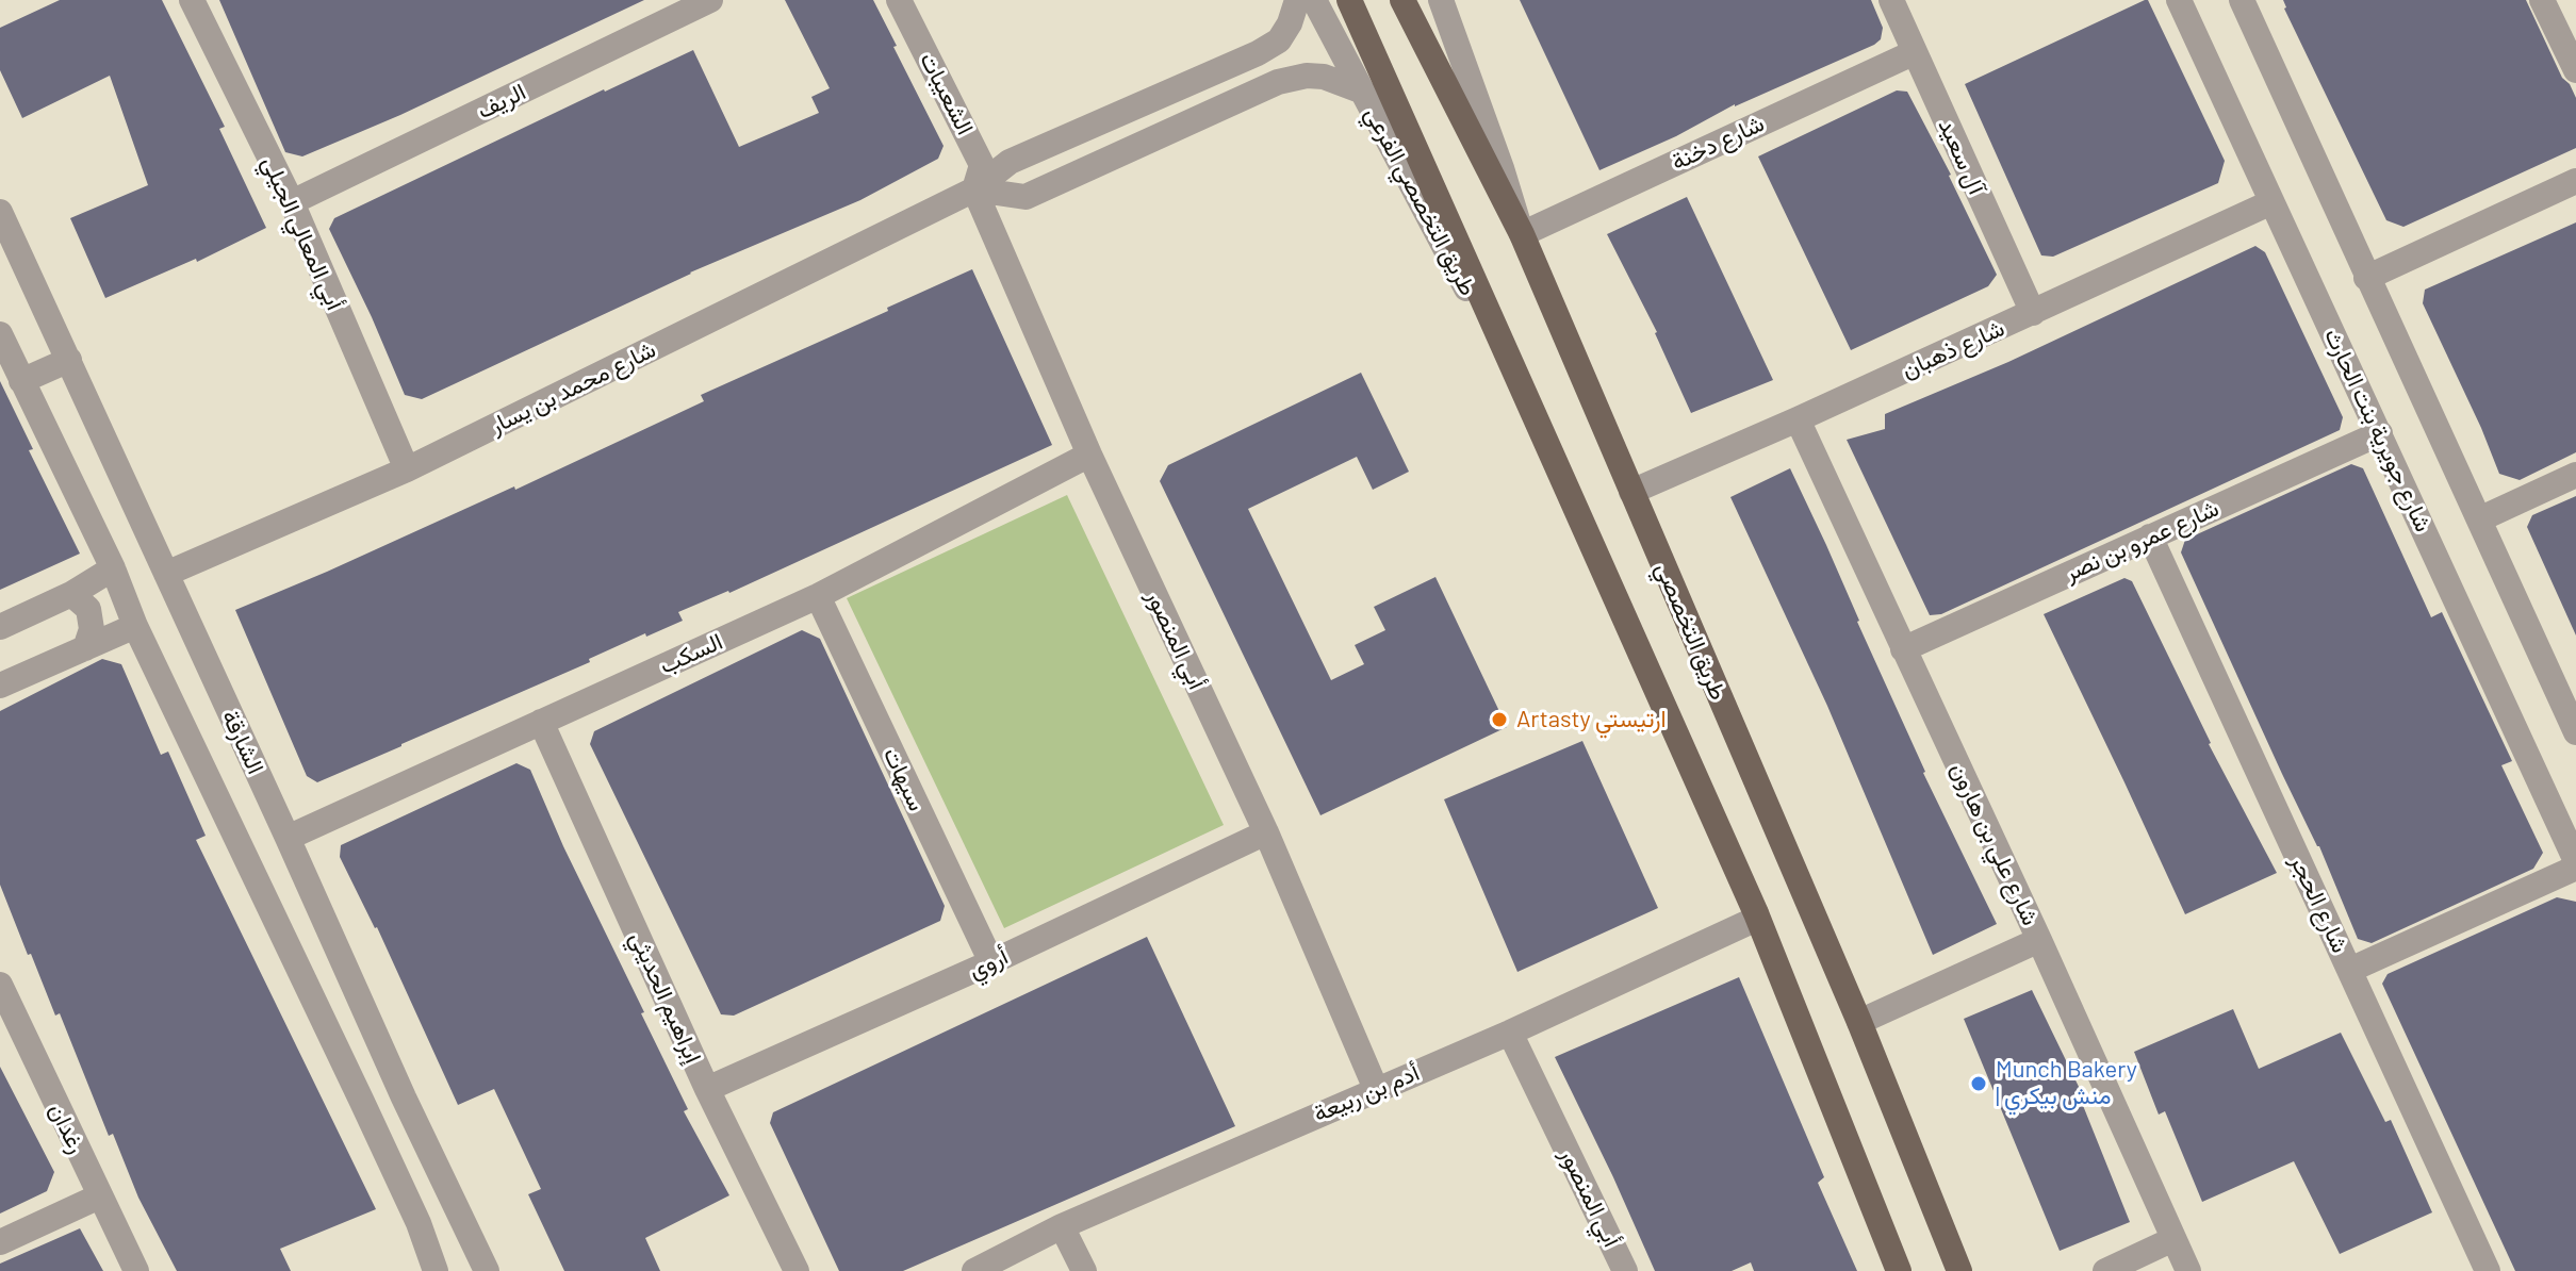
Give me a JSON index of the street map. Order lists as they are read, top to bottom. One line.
{"streets":{"main road":["طريق التخصصي"],"street":["الشعيبات","الريف","شارع دخنة","آل سعيد","طريق التخصصي الفرعي","أبي المعالي الجيلي","شارع ذهبان","شارع محمد بن يسار","شارع جويرية بنت الحارث","شارع عمرو بن نصر","أبي المنصور","السكب","الشارقة","سيهات","شارع علي بن هارون","شارع الحجر","أروي","إبراهيم الحديثي","أدم بن ربيعة","رغدان"]},"crossings":[["الشعيبات","شارع محمد بن يسار"],["الشعيبات","أبي المنصور"],["الريف","أبي المعالي الجيلي"],["شارع دخنة","آل سعيد"],["شارع دخنة","طريق التخصصي"],["آل سعيد","شارع ذهبان"],["أبي المعالي الجيلي","شارع محمد بن يسار"],["شارع ذهبان","شارع جويرية بنت الحارث"],["شارع ذهبان","طريق التخصصي"],["شارع ذهبان","شارع علي بن هارون"],["شارع محمد بن يسار","أبي المنصور"],["شارع محمد بن يسار","الشارقة"],["شارع جويرية بنت الحارث","شارع عمرو بن نصر"],["شارع عمرو بن نصر","شارع علي بن هارون"],["شارع عمرو بن نصر","شارع الحجر"],["أبي المنصور","السكب"],["أبي المنصور","أروي"],["أبي المنصور","أدم بن ربيعة"],["السكب","الشارقة"],["السكب","سيهات"],["السكب","إبراهيم الحديثي"],["سيهات","أروي"],["أروي","إبراهيم الحديثي"]],"places":["Artasty ارتيستي","Munch Bakery | منش بيكري"]}
